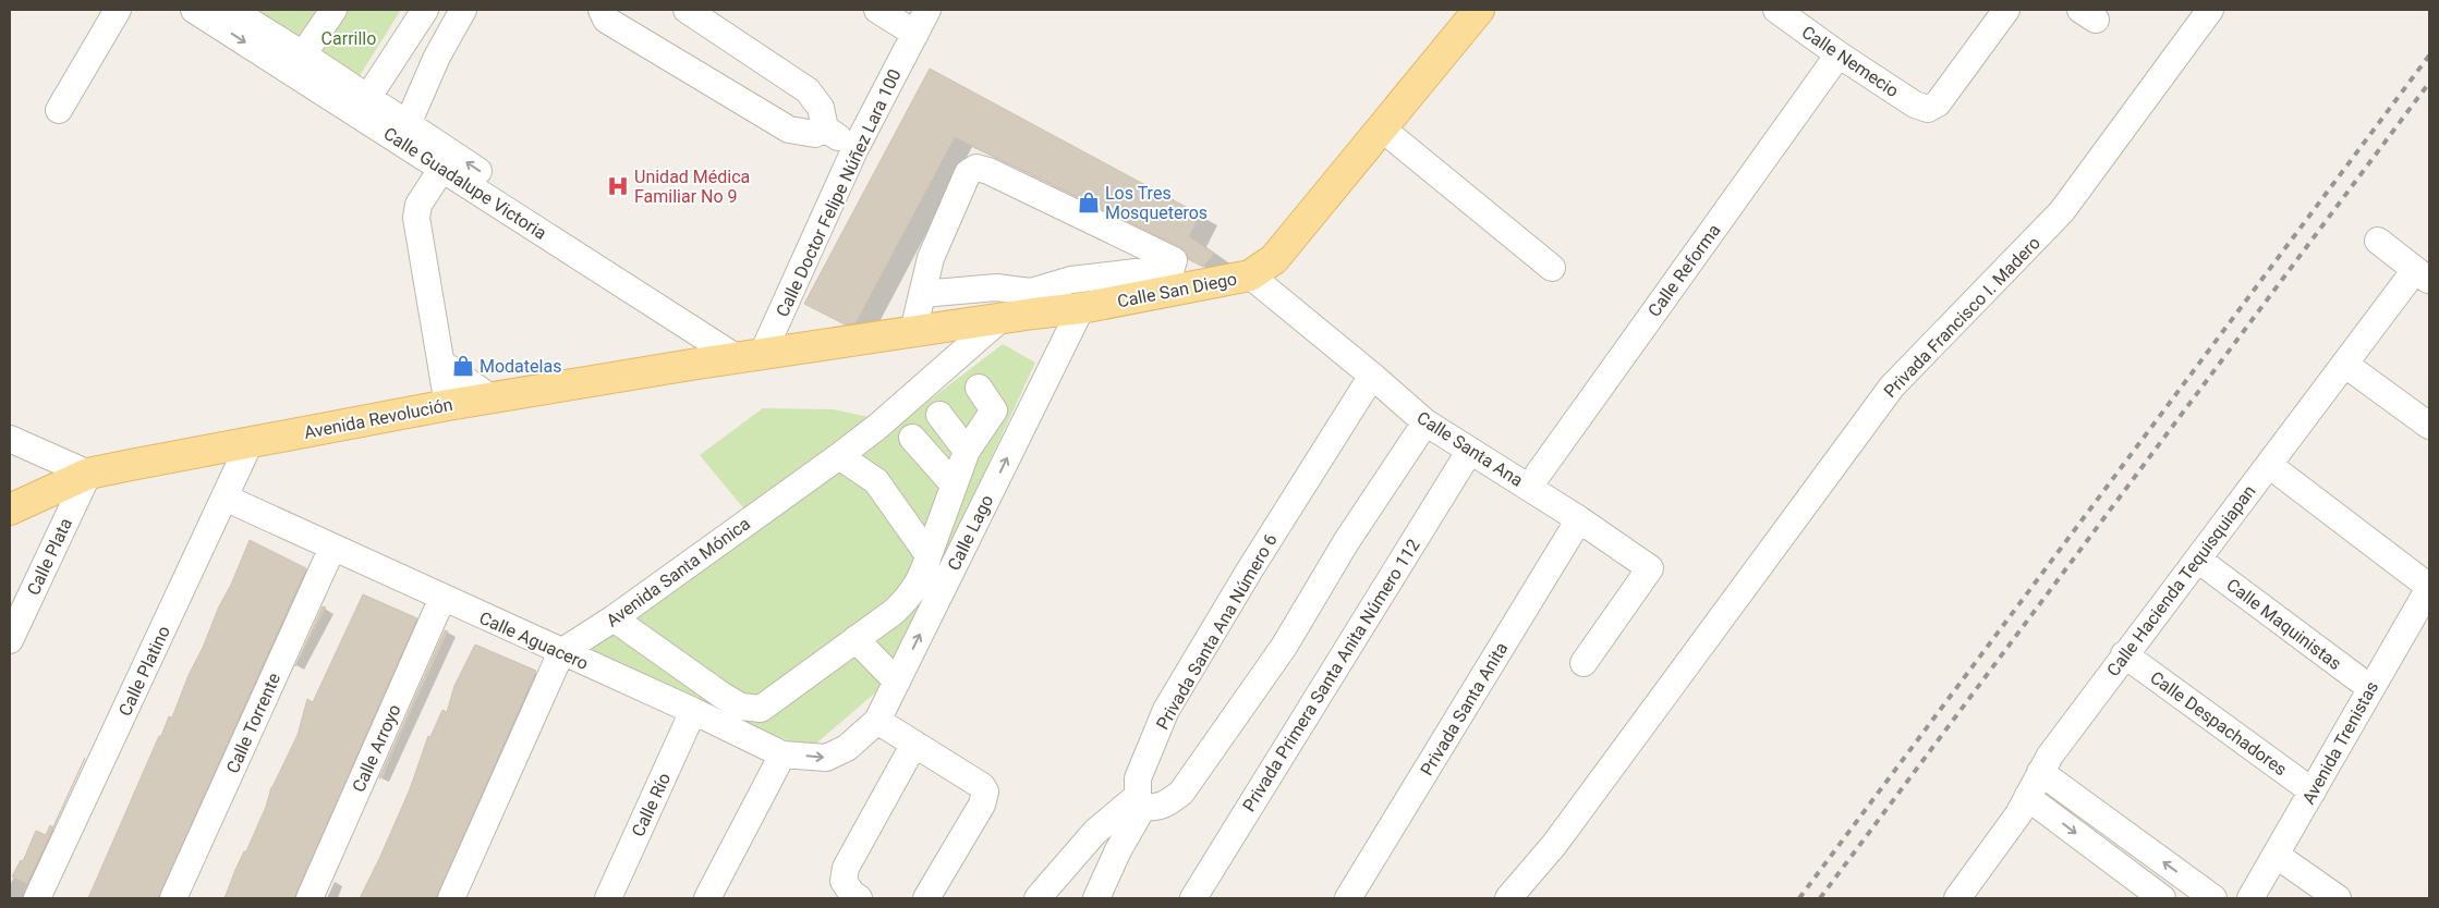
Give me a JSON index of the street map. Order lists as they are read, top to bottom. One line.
{"streets":{"main road":["Calle San Diego","Avenida Revolución"],"street":["Calle Nemecio","Calle Guadalupe Victoria","Calle Doctor Felipe Núñez Lara 100","Calle Reforma","Privada Francisco I. Madero","Calle Santa Ana","Calle Lago","Calle Plata","Avenida Santa Mónica","Calle Hacienda Tequisquiapan","Calle Maquinistas","Privada Santa Ana Número 6","Calle Aguacero","Calle Platino","Privada Primera Santa Anita Número 112","Privada Santa Anita","Calle Torrente","Calle Despachadores","Avenida Trenistas","Calle Arroyo","Calle Río"]},"crossings":[["Calle Nemecio","Calle Reforma"],["Calle Guadalupe Victoria","Calle Doctor Felipe Núñez Lara 100"],["Calle Guadalupe Victoria","Calle San Diego"],["Calle Guadalupe Victoria","Avenida Revolución"],["Calle Doctor Felipe Núñez Lara 100","Calle San Diego"],["Calle Doctor Felipe Núñez Lara 100","Avenida Revolución"],["Calle Reforma","Calle Santa Ana"],["Calle San Diego","Avenida Revolución"],["Calle San Diego","Calle Santa Ana"],["Calle San Diego","Calle Lago"],["Calle San Diego","Avenida Santa Mónica"],["Avenida Revolución","Calle Plata"],["Avenida Revolución","Calle Platino"],["Calle Santa Ana","Privada Santa Ana Número 6"],["Calle Santa Ana","Privada Primera Santa Anita Número 112"],["Calle Santa Ana","Privada Santa Anita"],["Calle Lago","Calle Aguacero"],["Avenida Santa Mónica","Calle Aguacero"],["Calle Hacienda Tequisquiapan","Calle Maquinistas"],["Calle Hacienda Tequisquiapan","Calle Despachadores"],["Calle Maquinistas","Avenida Trenistas"],["Calle Aguacero","Calle Platino"],["Calle Aguacero","Calle Torrente"],["Calle Aguacero","Calle Arroyo"],["Calle Aguacero","Calle Río"],["Calle Despachadores","Avenida Trenistas"]],"parks":["Carrillo"],"places":{"hospital":["Unidad Médica Familiar No 9"],"shop":["Los Tres Mosqueteros","Modatelas"]}}
